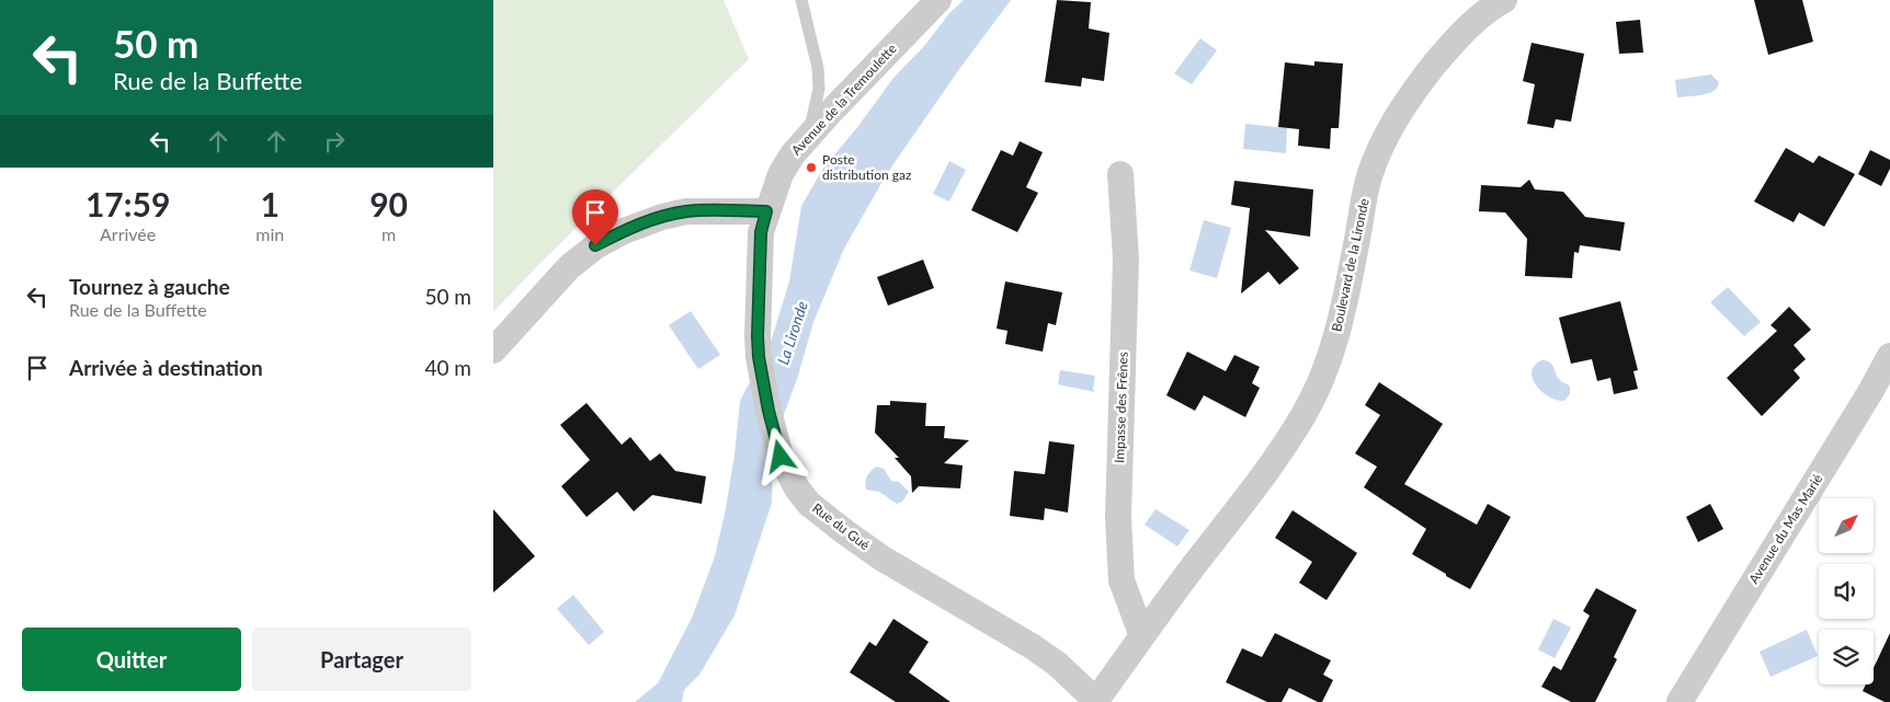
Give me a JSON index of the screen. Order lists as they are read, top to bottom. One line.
{"streets":{"street":["Avenue de la Tremoulette","Boulevard de la Lironde","Impasse des Frênes","Rue du Gué","Avenue du Mas Marié"]},"crossings":[["Avenue de la Tremoulette","Rue du Gué"],["Boulevard de la Lironde","Impasse des Frênes"],["Boulevard de la Lironde","Rue du Gué"]],"water":["La Lironde"],"places":["Poste distribution gaz"],"north":"top right","page":{"turn":["50 m","Rue de la Buffette"],"eta":["17:59","Arrivée","1","min","90","m"],"list":[{"name":"Tournez à gauche","note":"Rue de la Buffette","value":"50 m"},{"name":"Arrivée à destination","value":"40 m"}],"buttons":["Quitter","Partager"]}}
